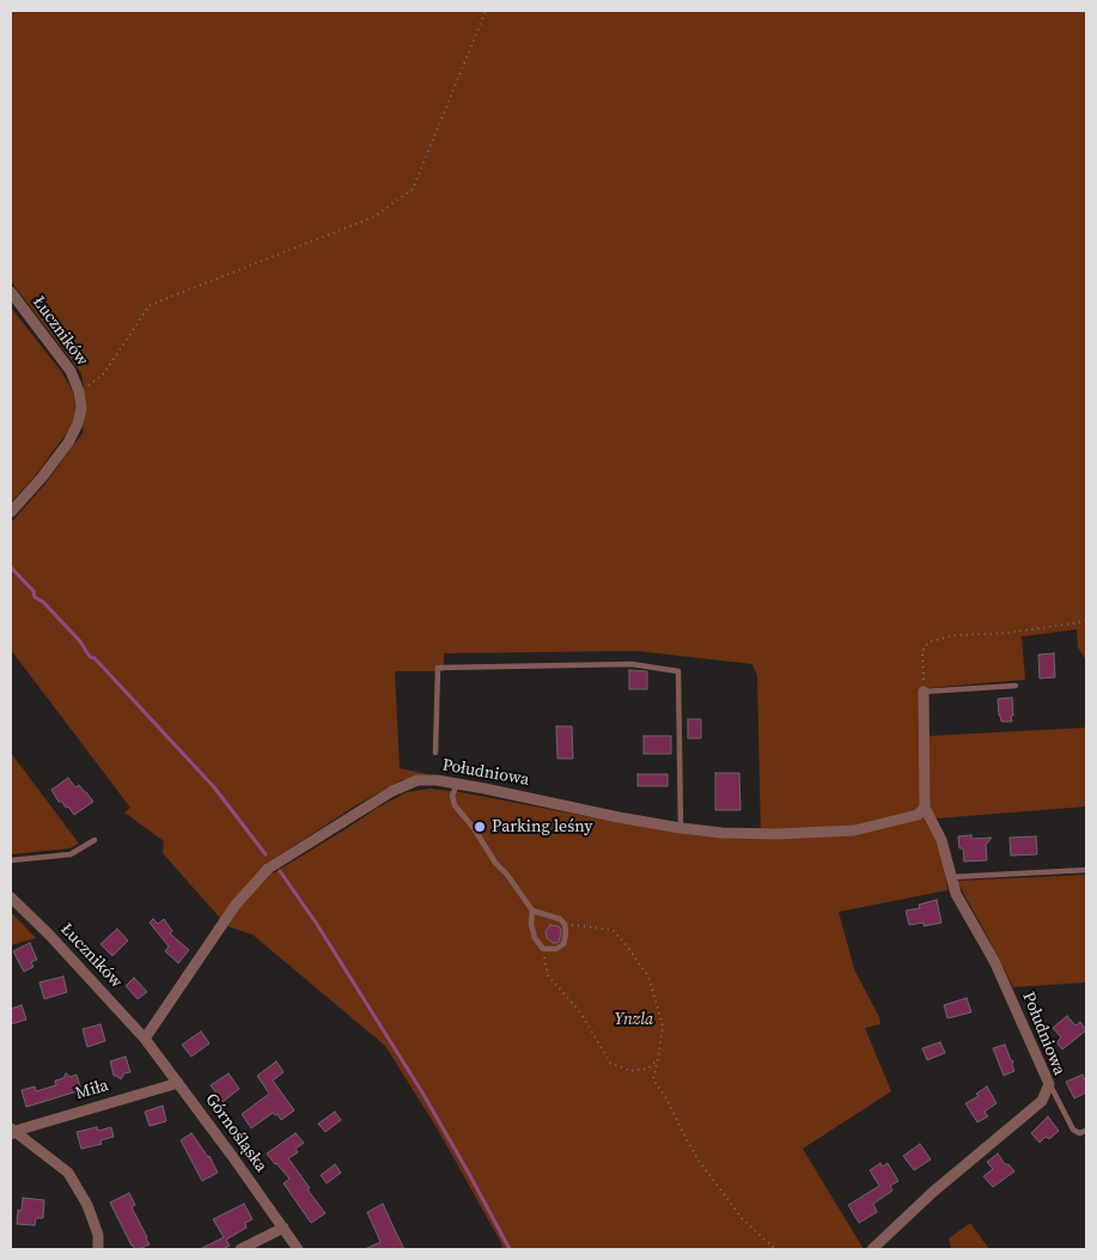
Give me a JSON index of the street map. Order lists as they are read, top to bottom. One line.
{"streets":{"street":["Łuczników","Południowa","Miła","Górnośląska"]},"crossings":[["Łuczników","Południowa"],["Łuczników","Górnośląska"],["Południowa","Górnośląska"],["Miła","Górnośląska"]],"parks":["Ynzla"],"places":["Parking leśny"]}
